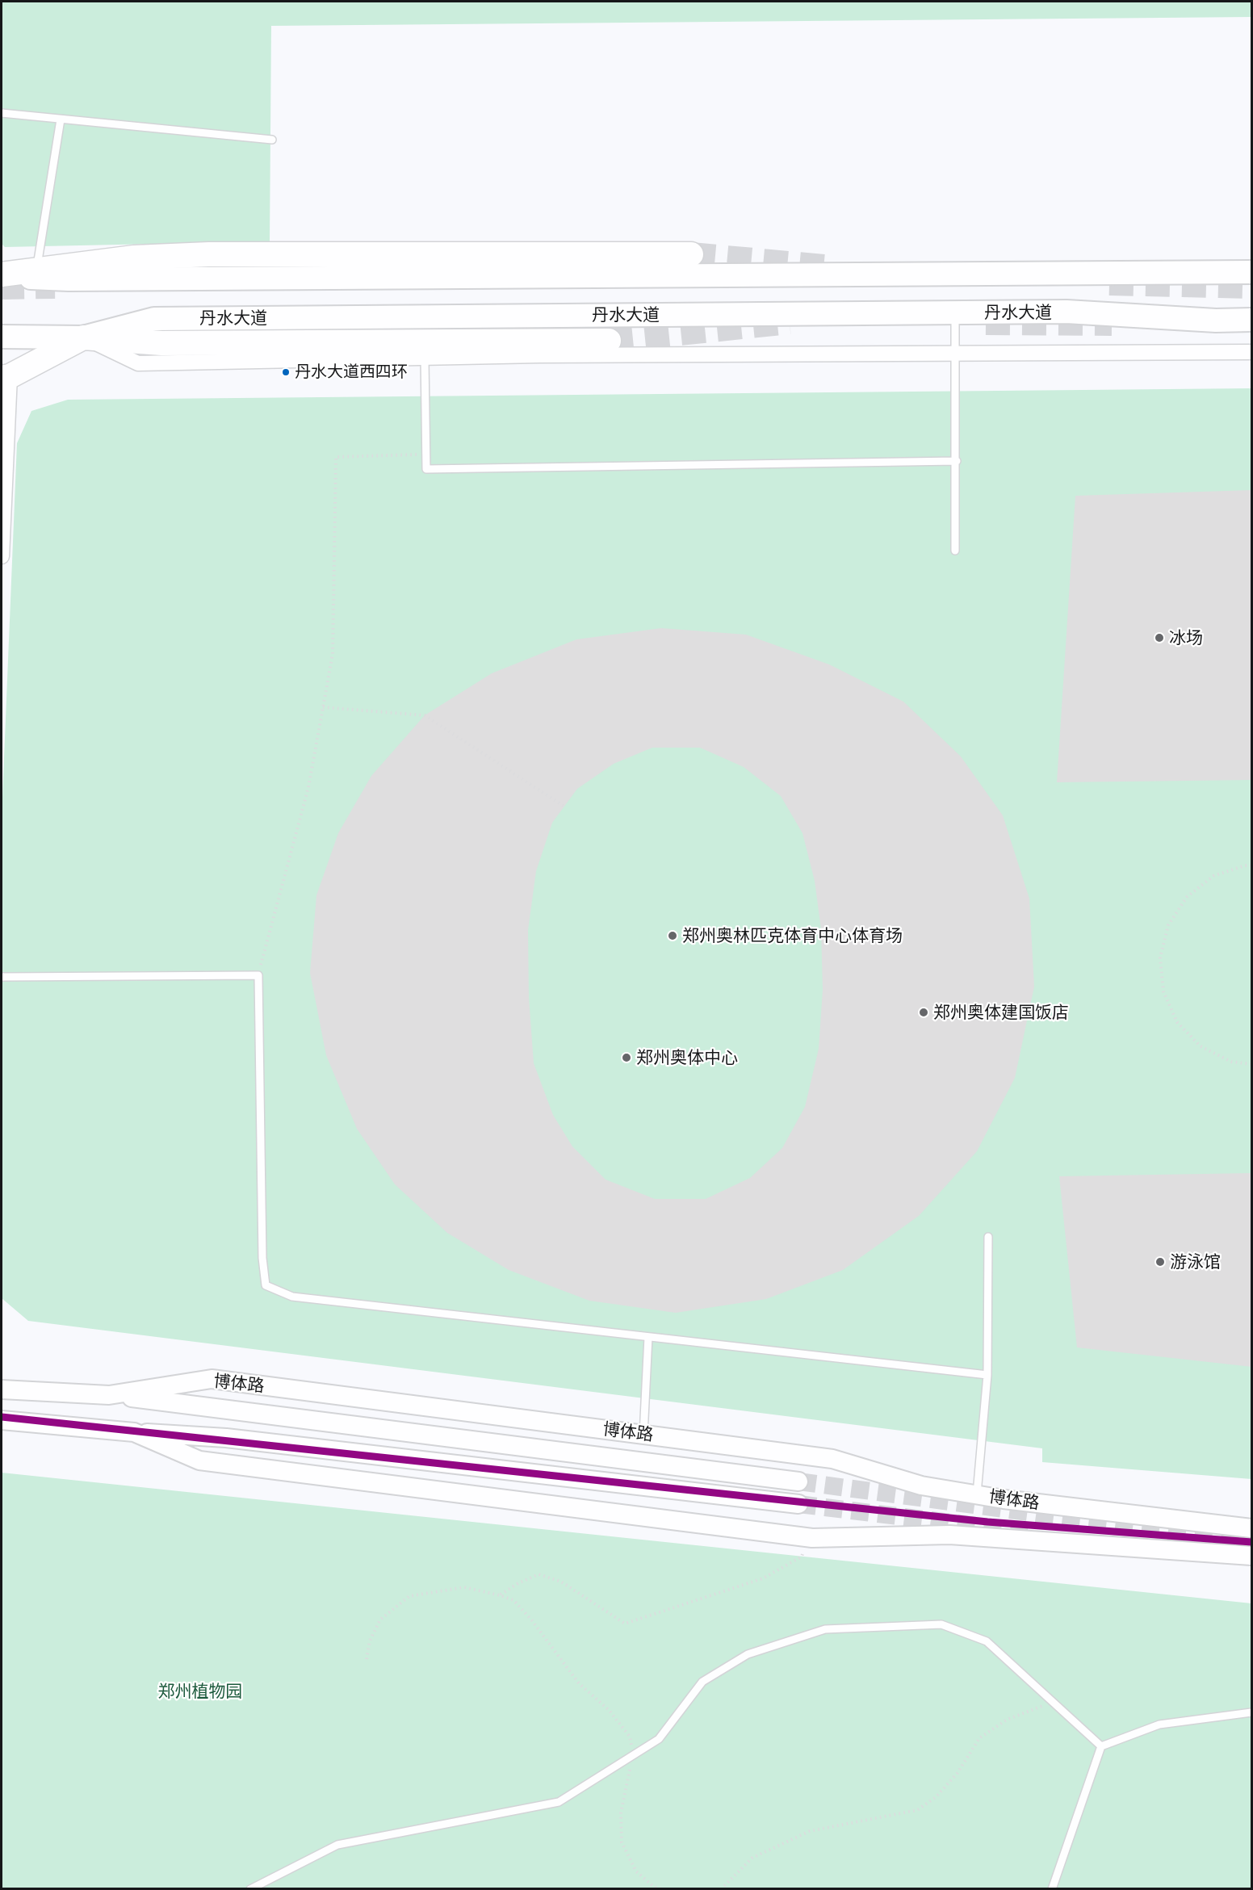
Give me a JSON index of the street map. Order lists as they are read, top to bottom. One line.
{"streets":{"main road":["丹水大道"],"street":["博体路"]},"parks":["郑州植物园"],"places":["丹水大道西四环","冰场","郑州奥林匹克体育中心体育场","郑州奥体建国饭店","郑州奥体中心","游泳馆"]}
